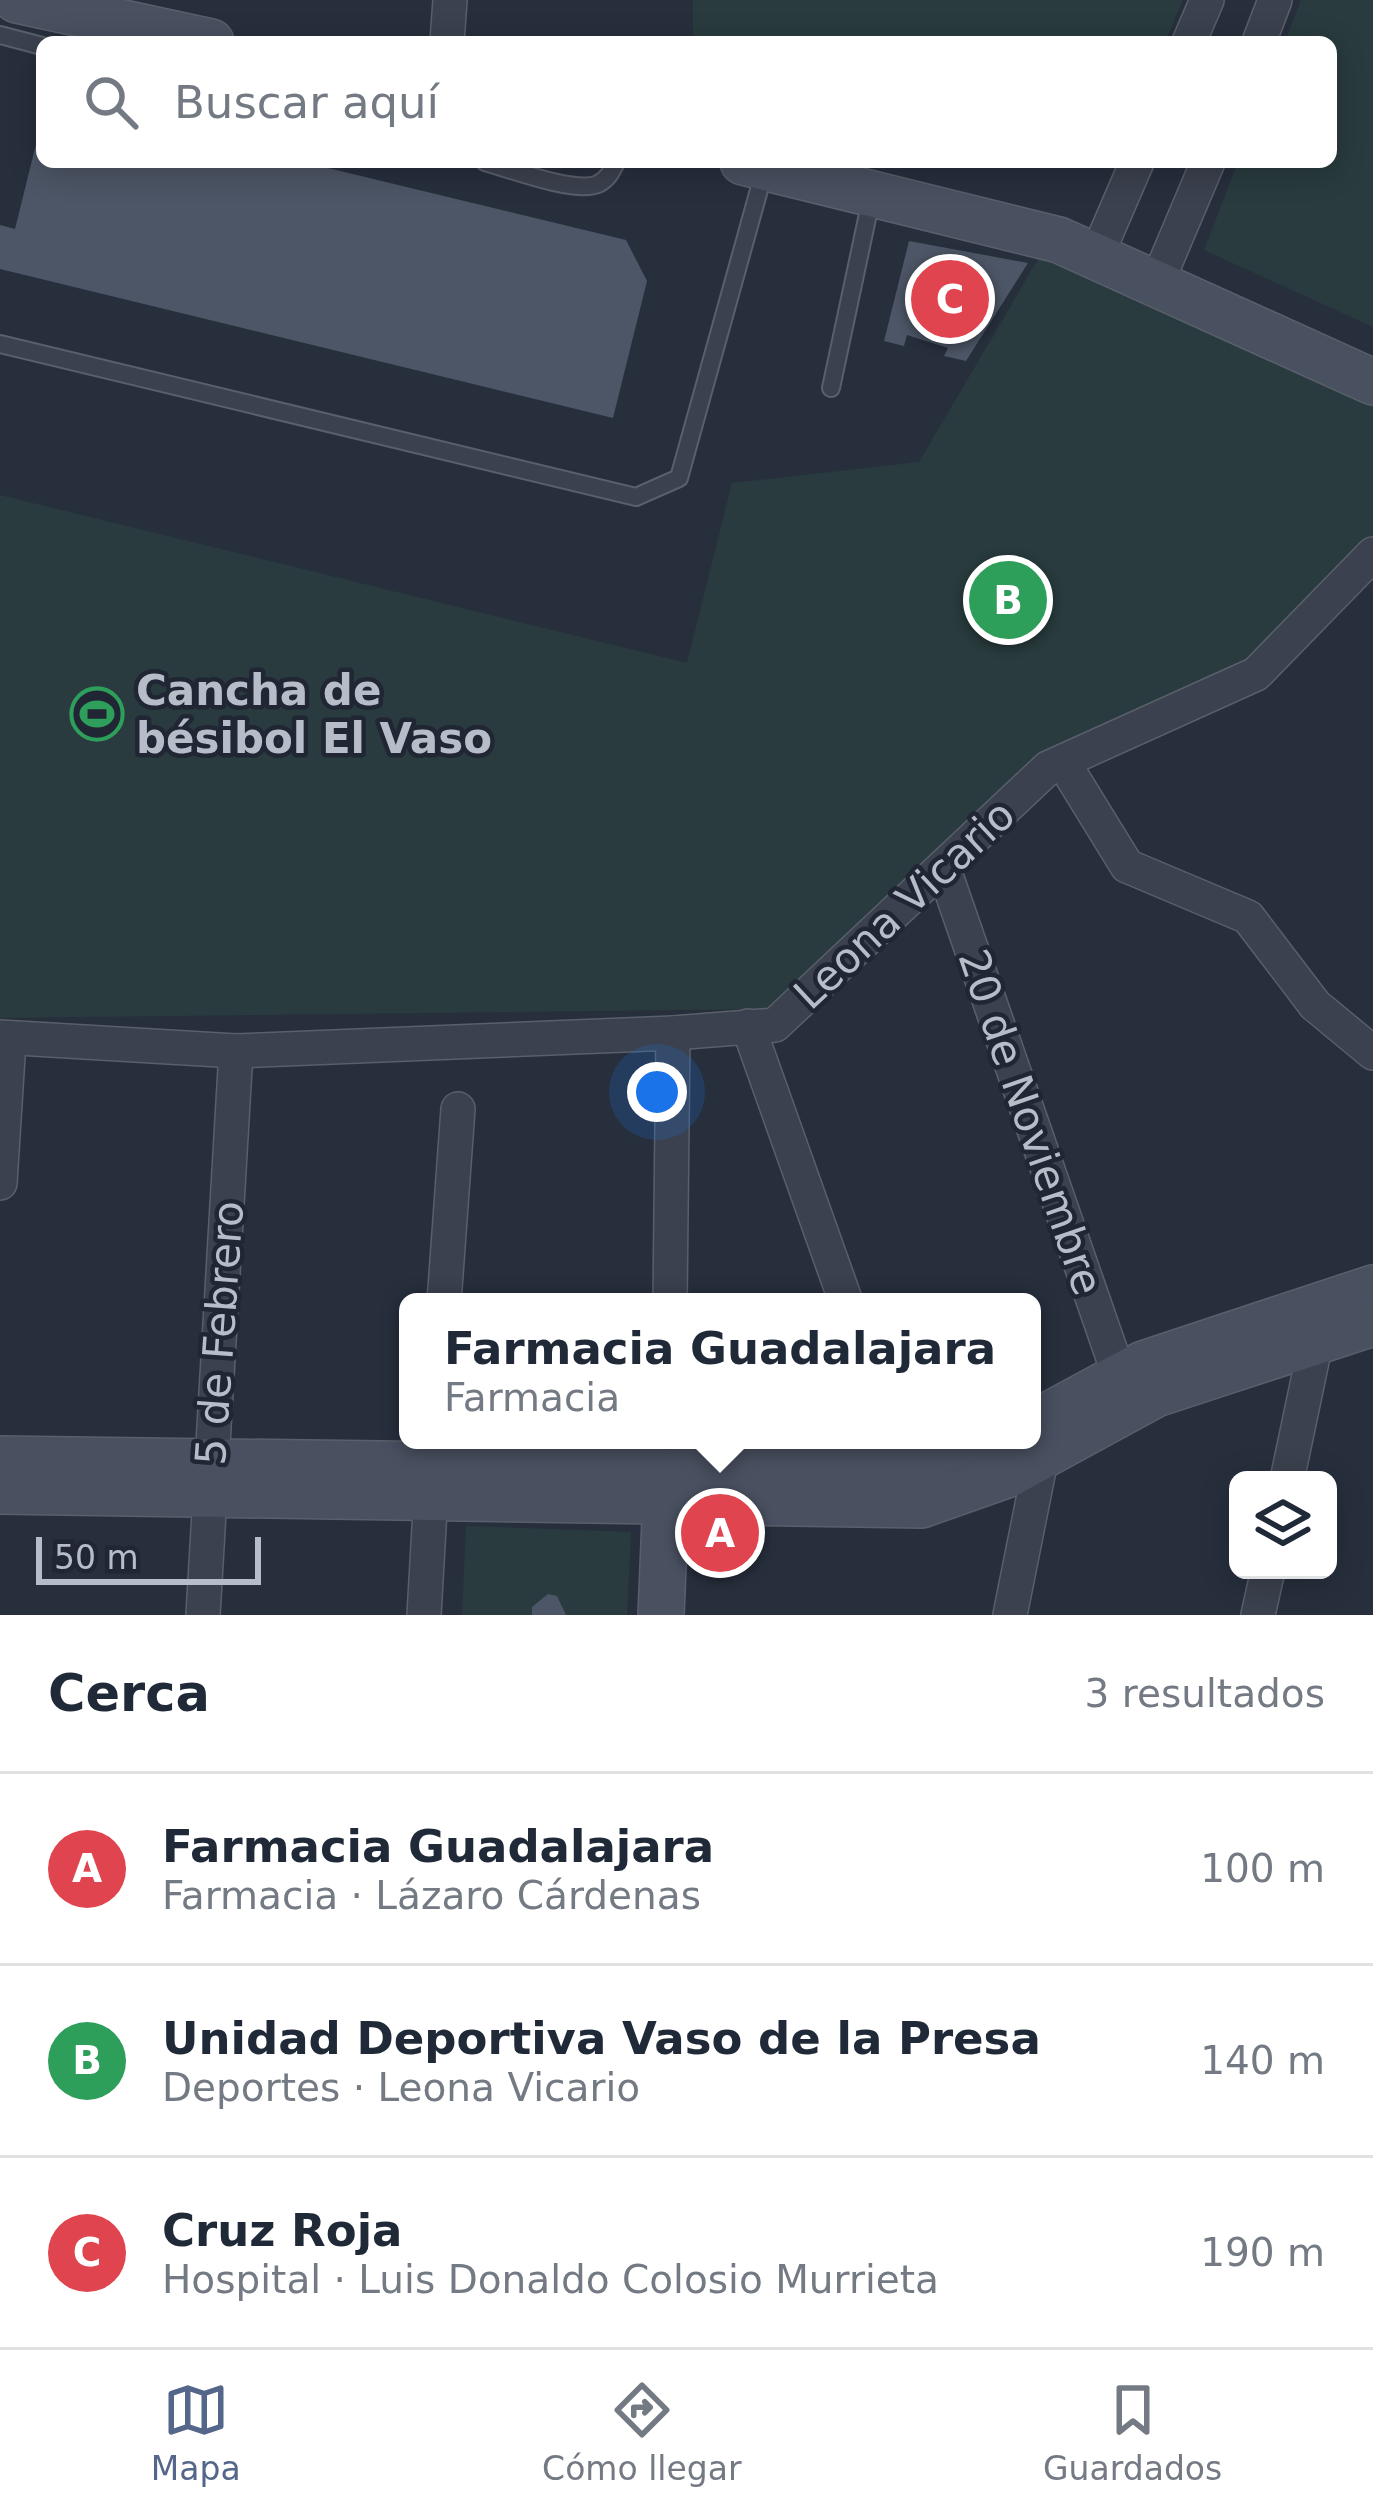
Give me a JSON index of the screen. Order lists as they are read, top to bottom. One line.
{"streets":{"street":["Leona Vicario","20 de Noviembre","5 de Febrero"]},"crossings":[["Leona Vicario","20 de Noviembre"],["Leona Vicario","5 de Febrero"]],"places":{"sports":["Cancha de bésibol El Vaso"]},"scale_bar":"50 m","page":{"search":"Buscar aquí","pins":["C","B","A"],"popup":["Farmacia Guadalajara","Farmacia"],"scale":"50 m","heading":["Cerca","3 resultados"],"list":[{"mark":"A","name":"Farmacia Guadalajara","note":"Farmacia · Lázaro Cárdenas","value":"100 m"},{"mark":"B","name":"Unidad Deportiva Vaso de la Presa","note":"Deportes · Leona Vicario","value":"140 m"},{"mark":"C","name":"Cruz Roja","note":"Hospital · Luis Donaldo Colosio Murrieta","value":"190 m"}],"nav":["Mapa","Cómo llegar","Guardados"]}}
